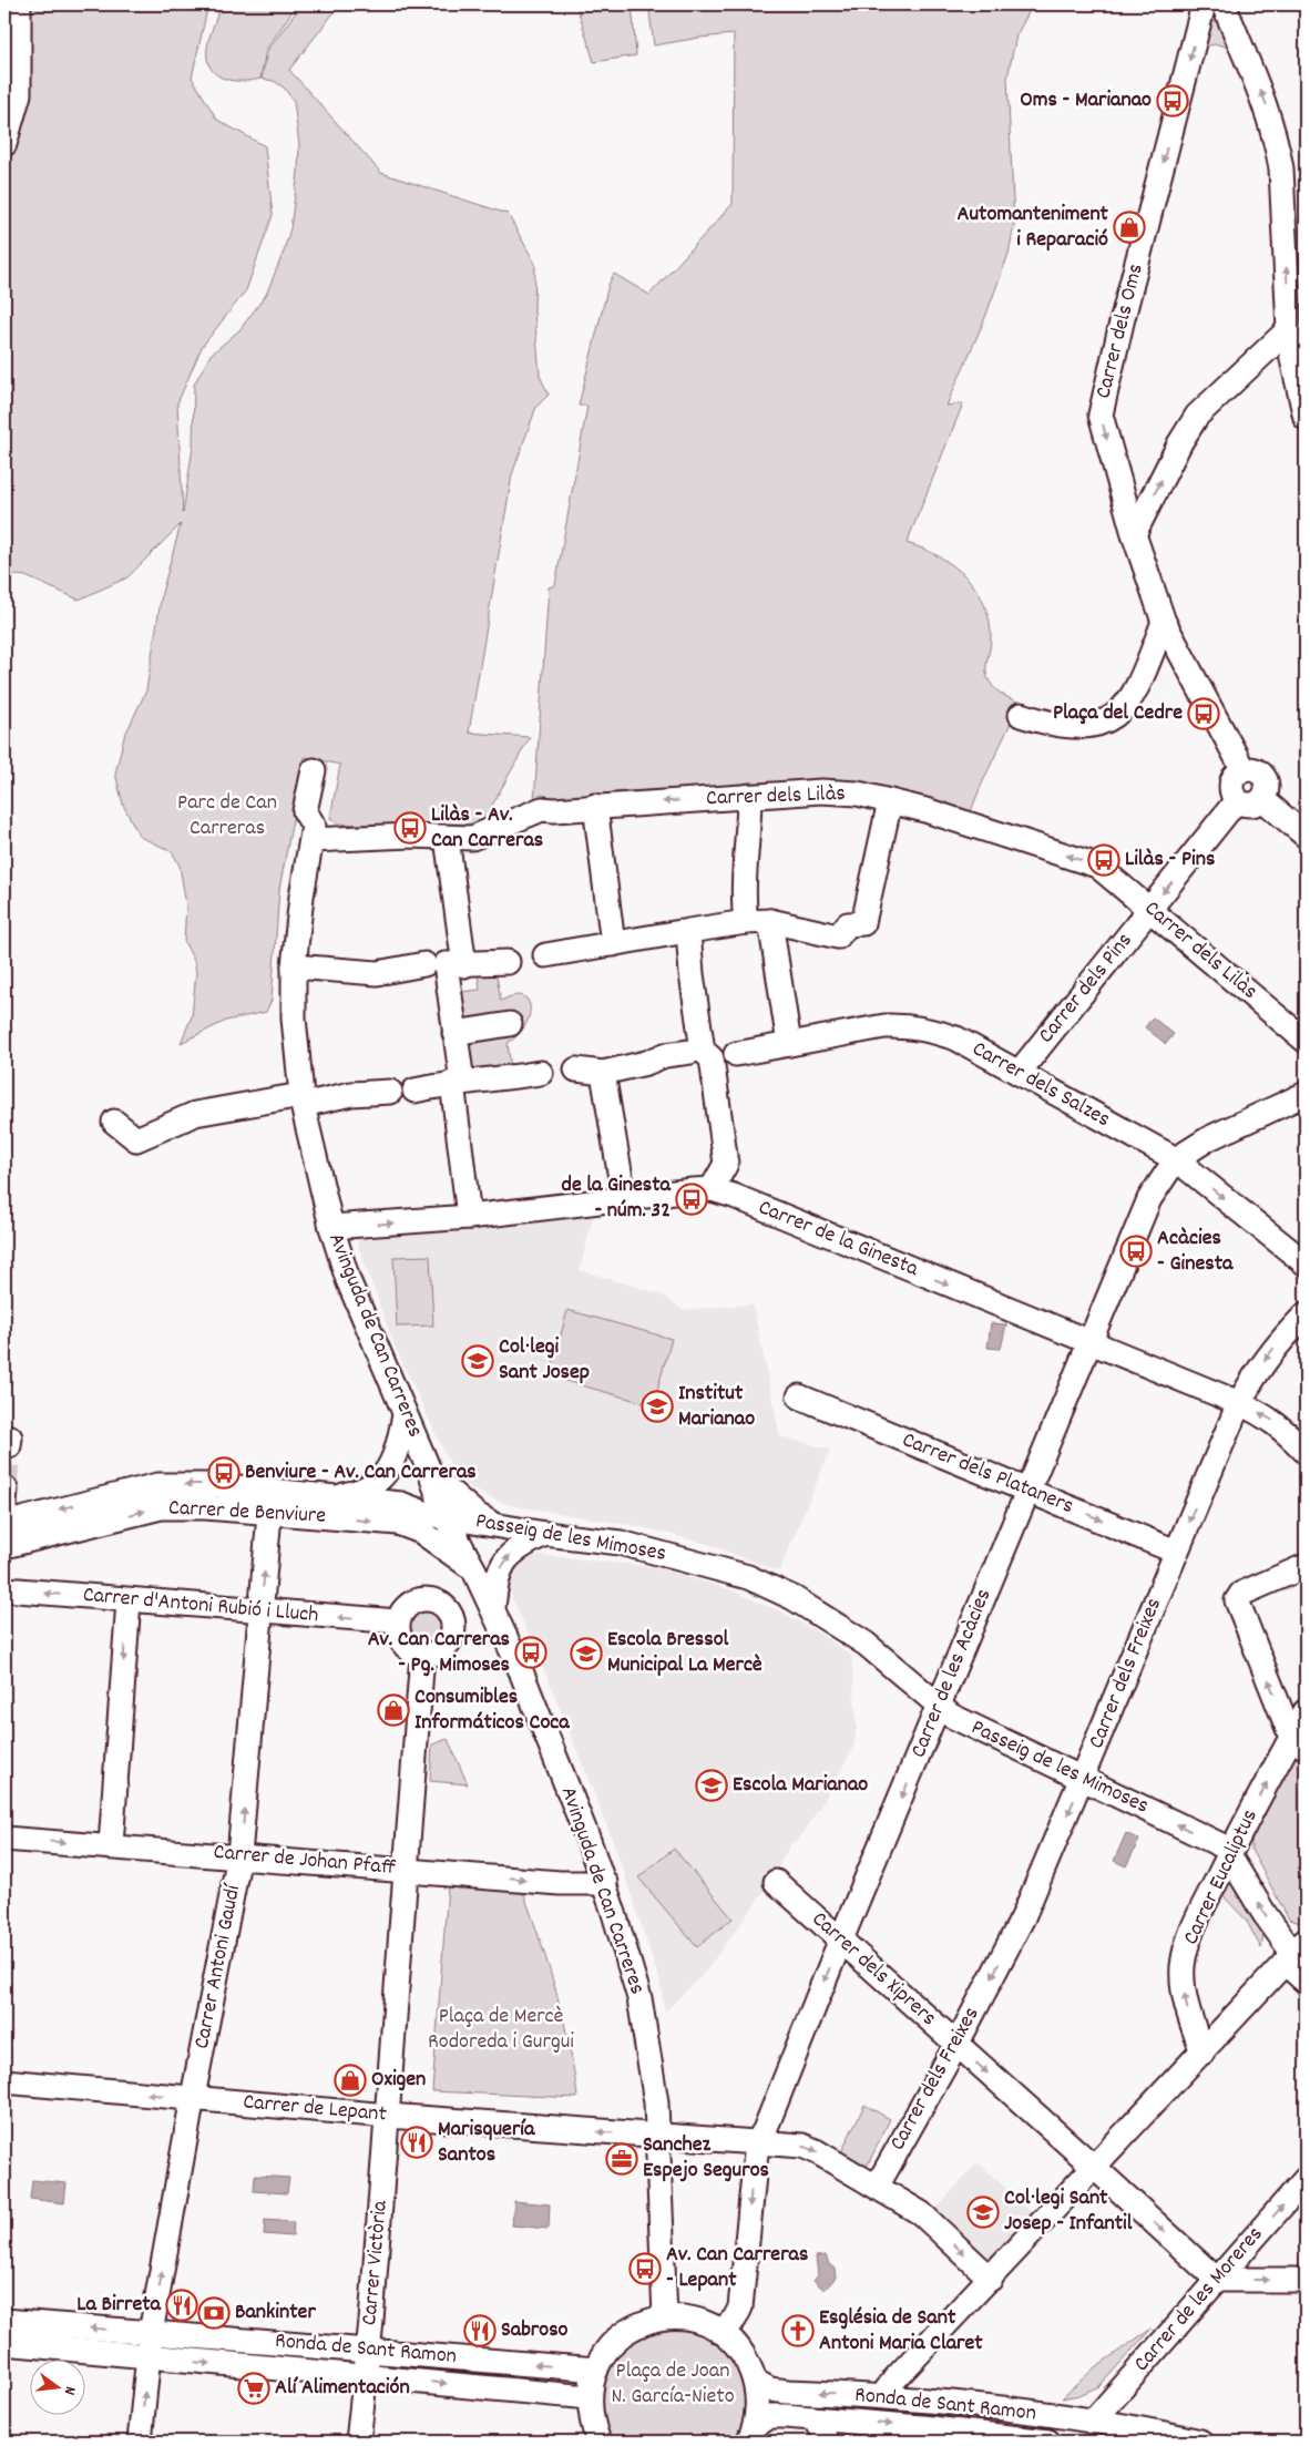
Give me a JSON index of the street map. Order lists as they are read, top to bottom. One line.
{"streets":{"street":["Carrer dels Oms","Carrer dels Lilàs","Carrer dels Pins","Carrer dels Salzes","Carrer de la Ginesta","Avinguda de Can Carreres","Carrer dels Plataners","Carrer de Benviure","Passeig de les Mimoses","Carrer d'Antoni Rubió i Lluch","Carrer de les Acàcies","Carrer dels Freixes","Carrer de Johan Pfaff","Carrer Eucaliptus","Carrer Antoni Gaudí","Carrer dels Xiprers","Carrer de Lepant","Carrer Victòria","Carrer de les Moreres","Ronda de Sant Ramon"]},"crossings":[["Carrer dels Oms","Carrer dels Pins"],["Carrer dels Lilàs","Carrer dels Pins"],["Carrer dels Lilàs","Avinguda de Can Carreres"],["Carrer dels Pins","Carrer dels Salzes"],["Carrer dels Salzes","Carrer de les Acàcies"],["Carrer de la Ginesta","Avinguda de Can Carreres"],["Carrer de la Ginesta","Carrer de les Acàcies"],["Carrer de la Ginesta","Carrer dels Freixes"],["Avinguda de Can Carreres","Carrer de Benviure"],["Avinguda de Can Carreres","Passeig de les Mimoses"],["Avinguda de Can Carreres","Carrer de Johan Pfaff"],["Avinguda de Can Carreres","Carrer de Lepant"],["Carrer dels Plataners","Carrer de les Acàcies"],["Carrer dels Plataners","Carrer dels Freixes"],["Carrer de Benviure","Passeig de les Mimoses"],["Carrer de Benviure","Carrer Antoni Gaudí"],["Passeig de les Mimoses","Carrer de les Acàcies"],["Passeig de les Mimoses","Carrer dels Freixes"],["Passeig de les Mimoses","Carrer Eucaliptus"],["Carrer d'Antoni Rubió i Lluch","Carrer Antoni Gaudí"],["Carrer d'Antoni Rubió i Lluch","Carrer Victòria"],["Carrer de les Acàcies","Carrer dels Xiprers"],["Carrer de les Acàcies","Carrer de Lepant"],["Carrer dels Freixes","Carrer dels Xiprers"],["Carrer dels Freixes","Carrer de Lepant"],["Carrer de Johan Pfaff","Carrer Antoni Gaudí"],["Carrer de Johan Pfaff","Carrer Victòria"],["Carrer Antoni Gaudí","Carrer de Lepant"],["Carrer Antoni Gaudí","Ronda de Sant Ramon"],["Carrer dels Xiprers","Carrer de les Moreres"],["Carrer de Lepant","Carrer Victòria"],["Carrer Victòria","Ronda de Sant Ramon"],["Carrer de les Moreres","Ronda de Sant Ramon"]],"one_way":["Carrer dels Pins","Carrer dels Plataners","Carrer d'Antoni Rubió i Lluch","Carrer de les Acàcies","Carrer dels Freixes","Carrer de Johan Pfaff","Carrer dels Xiprers"],"parks":["Parc de Can Carreras","Plaça de Mercè Rodoreda i Gurgui","Plaça de Joan N. García-Nieto"],"places":{"bus stop":["Oms - Marianao","Plaça del Cedre","Lilàs - Av. Can Carreras","Lilàs - Pins","de la Ginesta - núm. 32","Acàcies - Ginesta","Benviure - Av. Can Carreras","Av. Can Carreras - Pg. Mimoses","Av. Can Carreras - Lepant"],"shop":["Automanteniment i Reparació","Consumibles Informáticos Coca","Oxigen"],"school or university":["Col·legi Sant Josep","Institut Marianao","Escola Bressol Municipal La Mercè","Escola Marianao","Col·legi Sant Josep - Infantil"],"restaurant":["Marisquería Santos","La Birreta","Sabroso"],"office":["Sanchez Espejo Seguros"],"bank":["Bankinter"],"church":["Església de Sant Antoni Maria Claret"],"supermarket":["Alí Alimentación"]},"north":"right"}
